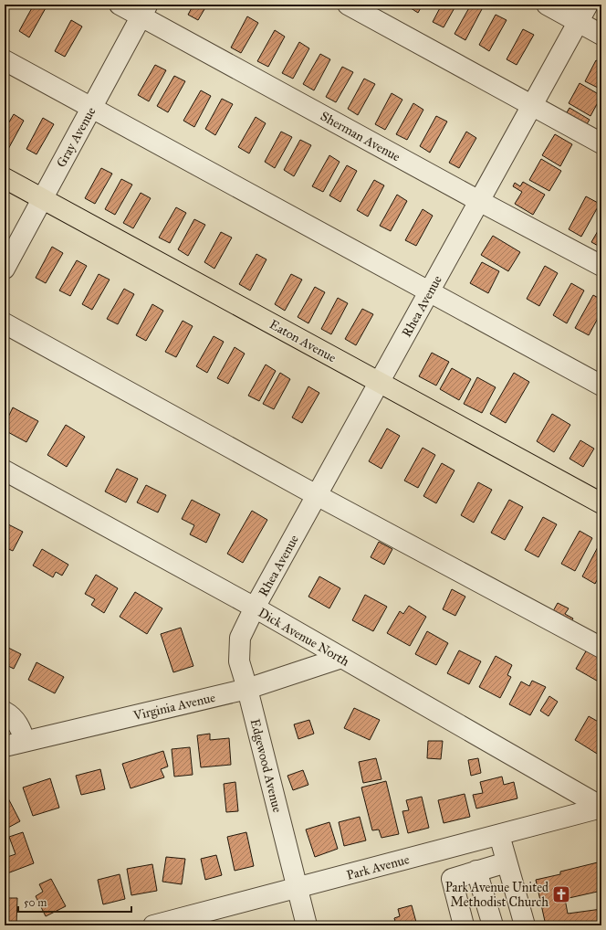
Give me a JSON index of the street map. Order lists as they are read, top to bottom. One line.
{"streets":{"main road":["Eaton Avenue"],"street":["Sherman Avenue","Gray Avenue","Rhea Avenue","Dick Avenue North","Virginia Avenue","Edgewood Avenue","Park Avenue"]},"crossings":[["Sherman Avenue","Gray Avenue"],["Sherman Avenue","Rhea Avenue"],["Gray Avenue","Eaton Avenue"],["Rhea Avenue","Eaton Avenue"],["Rhea Avenue","Dick Avenue North"],["Rhea Avenue","Edgewood Avenue"],["Dick Avenue North","Virginia Avenue"],["Dick Avenue North","Edgewood Avenue"],["Dick Avenue North","Park Avenue"],["Virginia Avenue","Edgewood Avenue"],["Edgewood Avenue","Park Avenue"]],"places":{"church":["Park Avenue United Methodist Church"]},"scale_bar":"50 m"}
